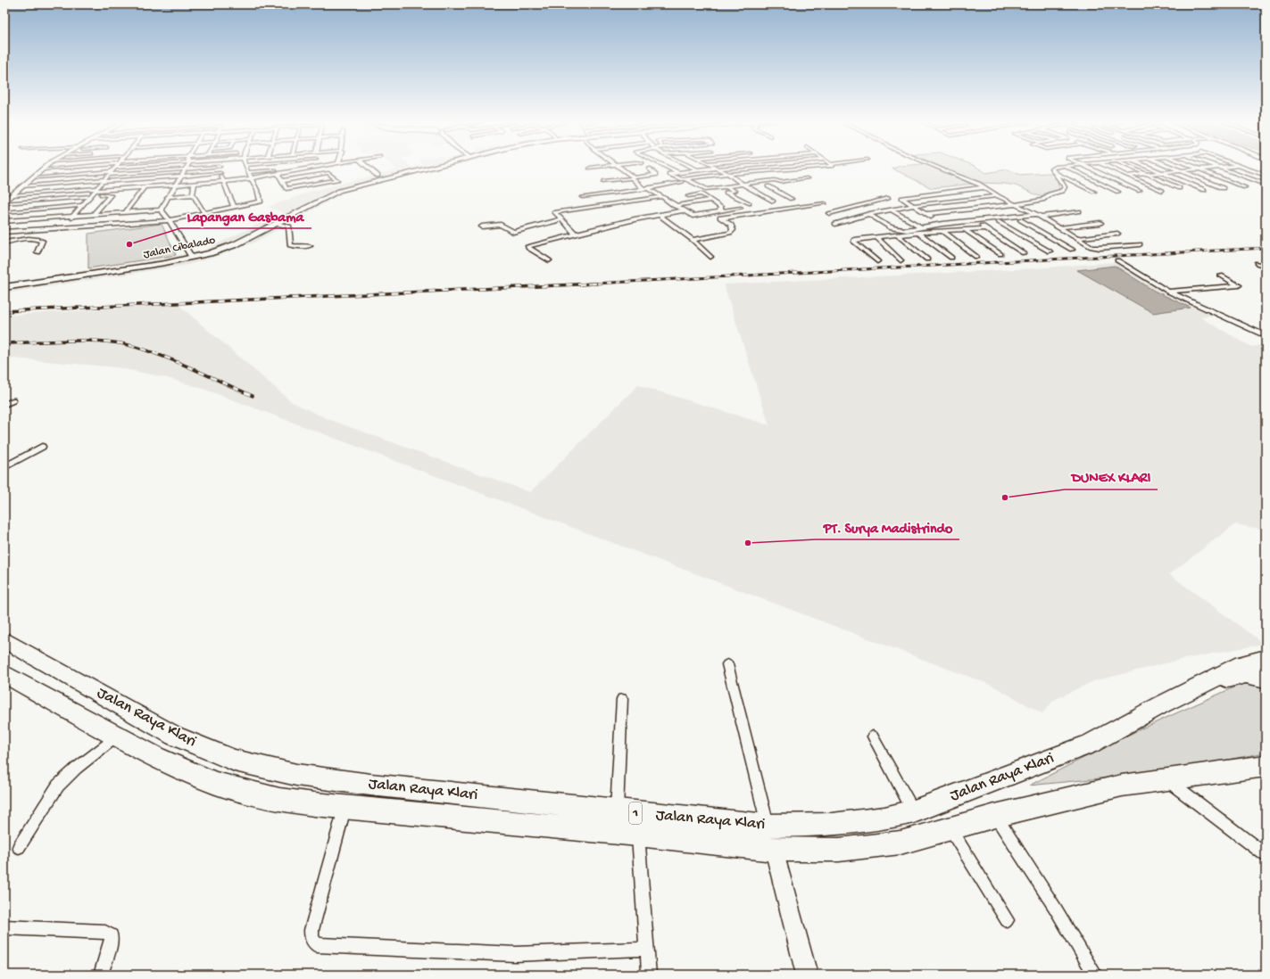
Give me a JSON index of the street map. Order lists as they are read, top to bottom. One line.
{"streets":{"highway":["Jalan Raya Klari","1"],"street":["Jalan Cibalado"]},"places":["Lapangan Gasbama","DUNEX KLARI","PT. Surya Madistrindo"]}
